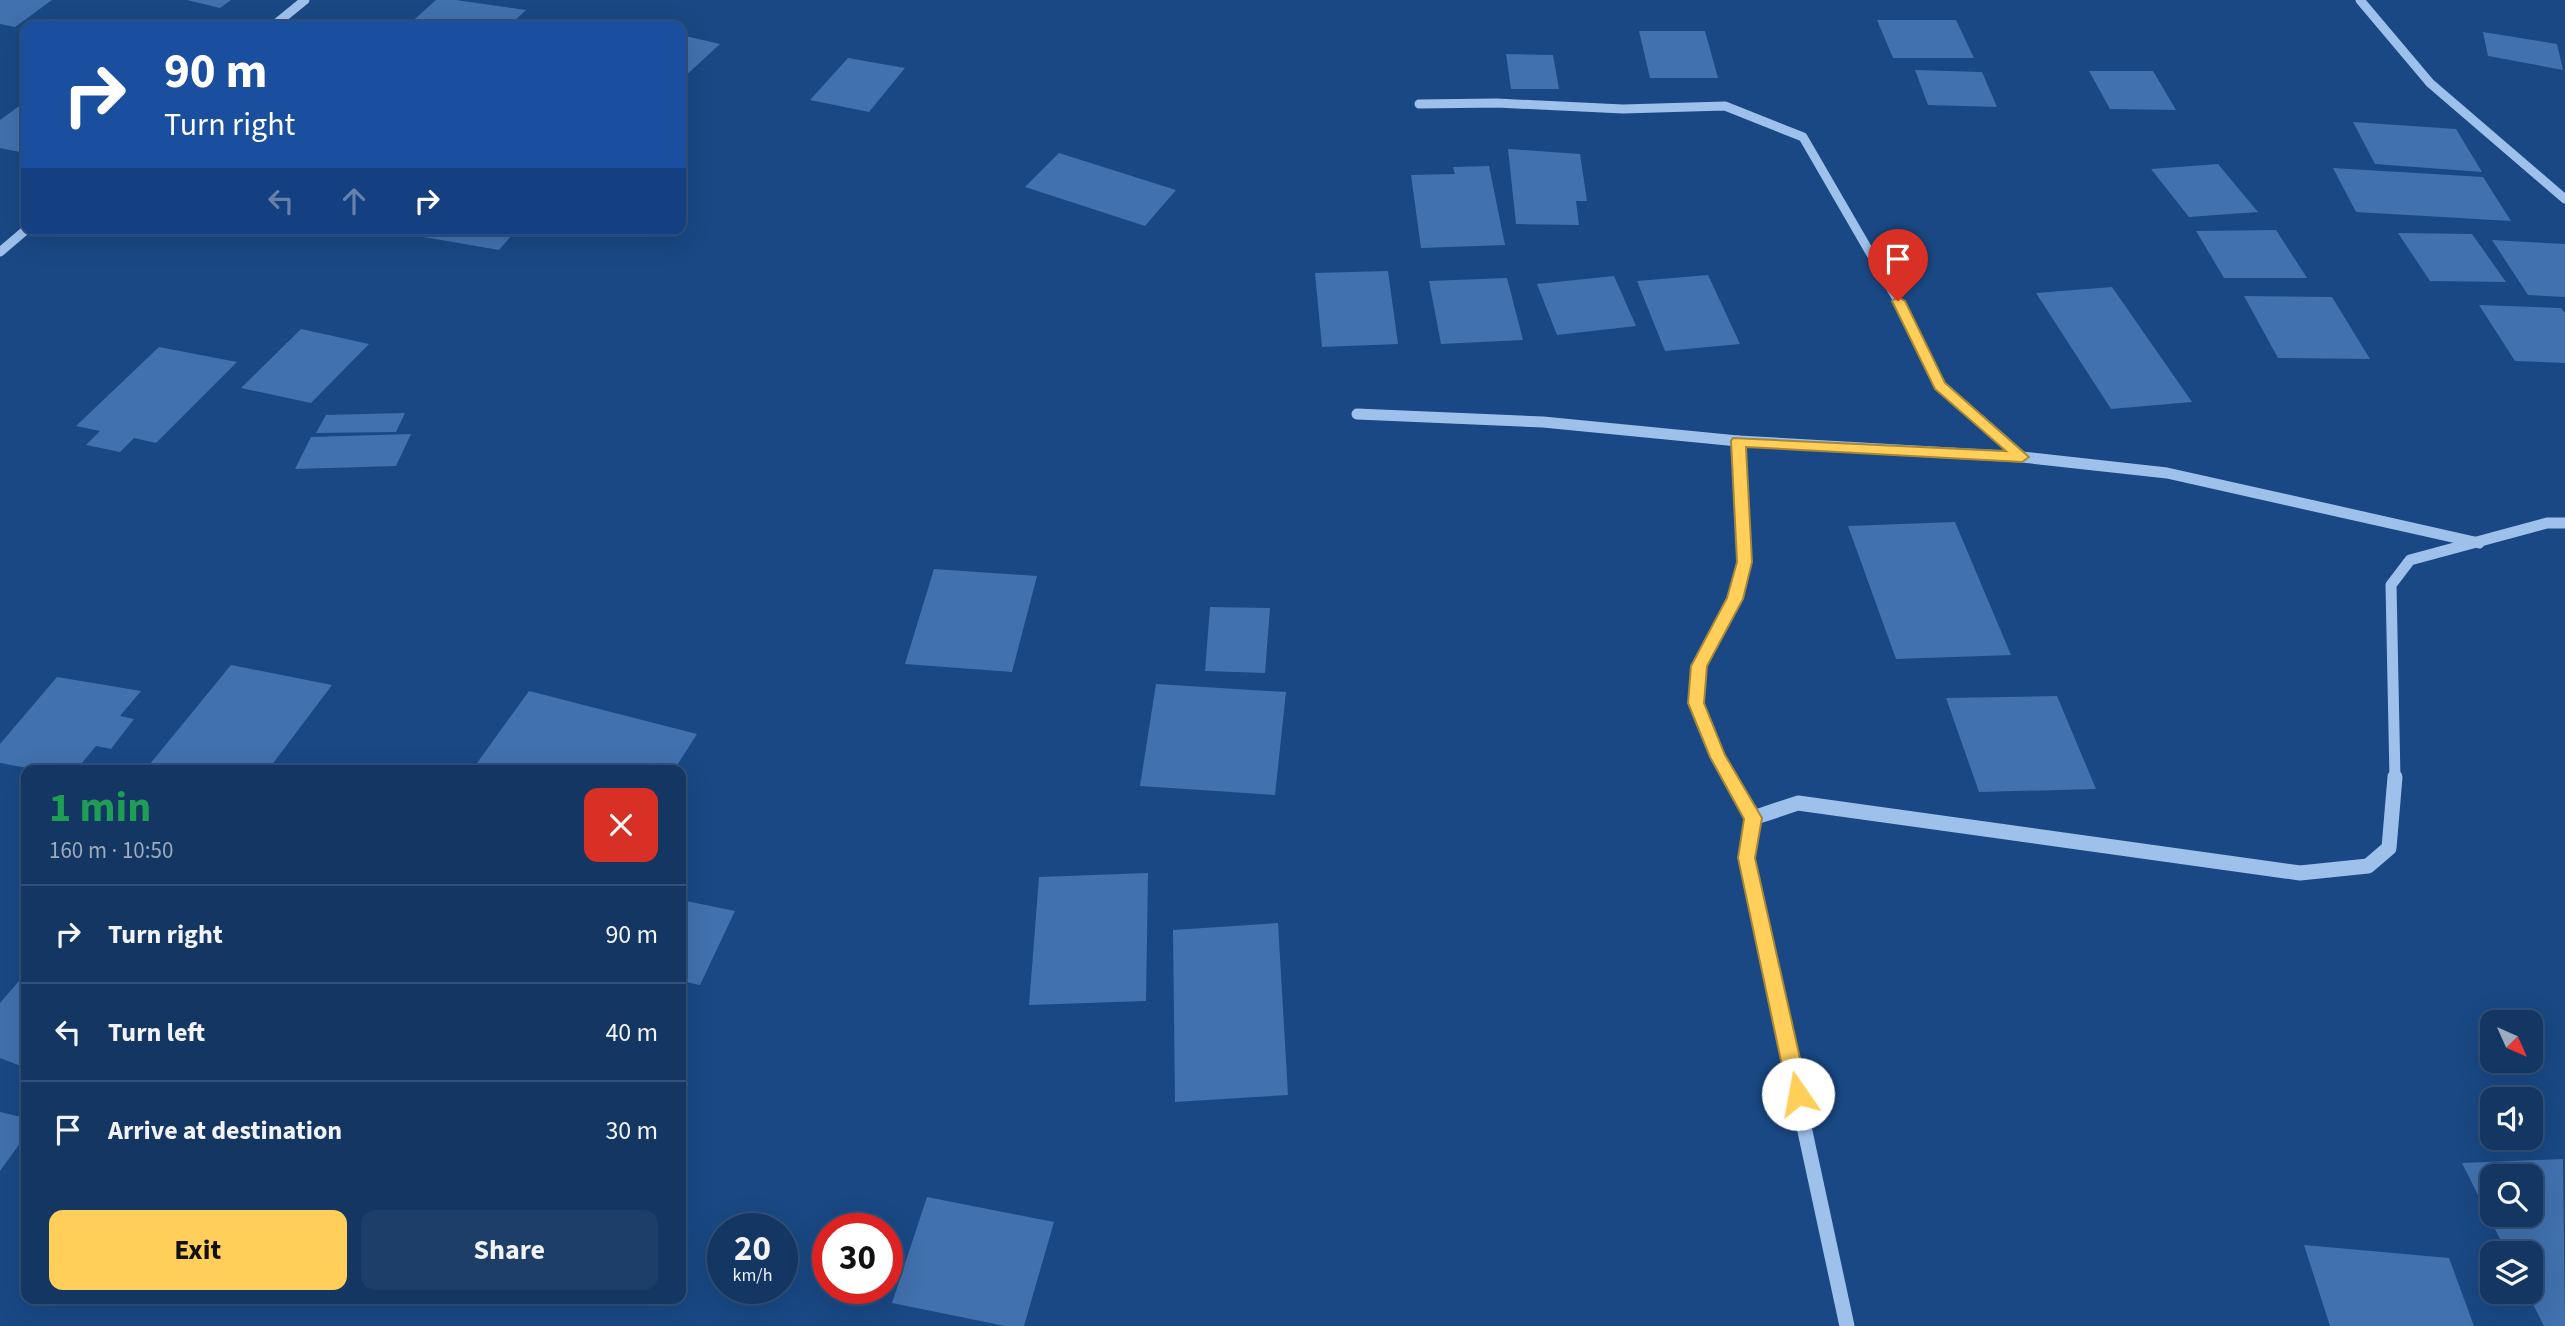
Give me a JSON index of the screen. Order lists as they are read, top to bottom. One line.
{"north":"bottom right","page":{"turn":["90 m","Turn right"],"heading":["1 min","160 m · 10:50"],"list":[{"name":"Turn right","value":"90 m"},{"name":"Turn left","value":"40 m"},{"name":"Arrive at destination","value":"30 m"}],"buttons":["Exit","Share"],"speed":"20 km/h","limit":"30"}}
